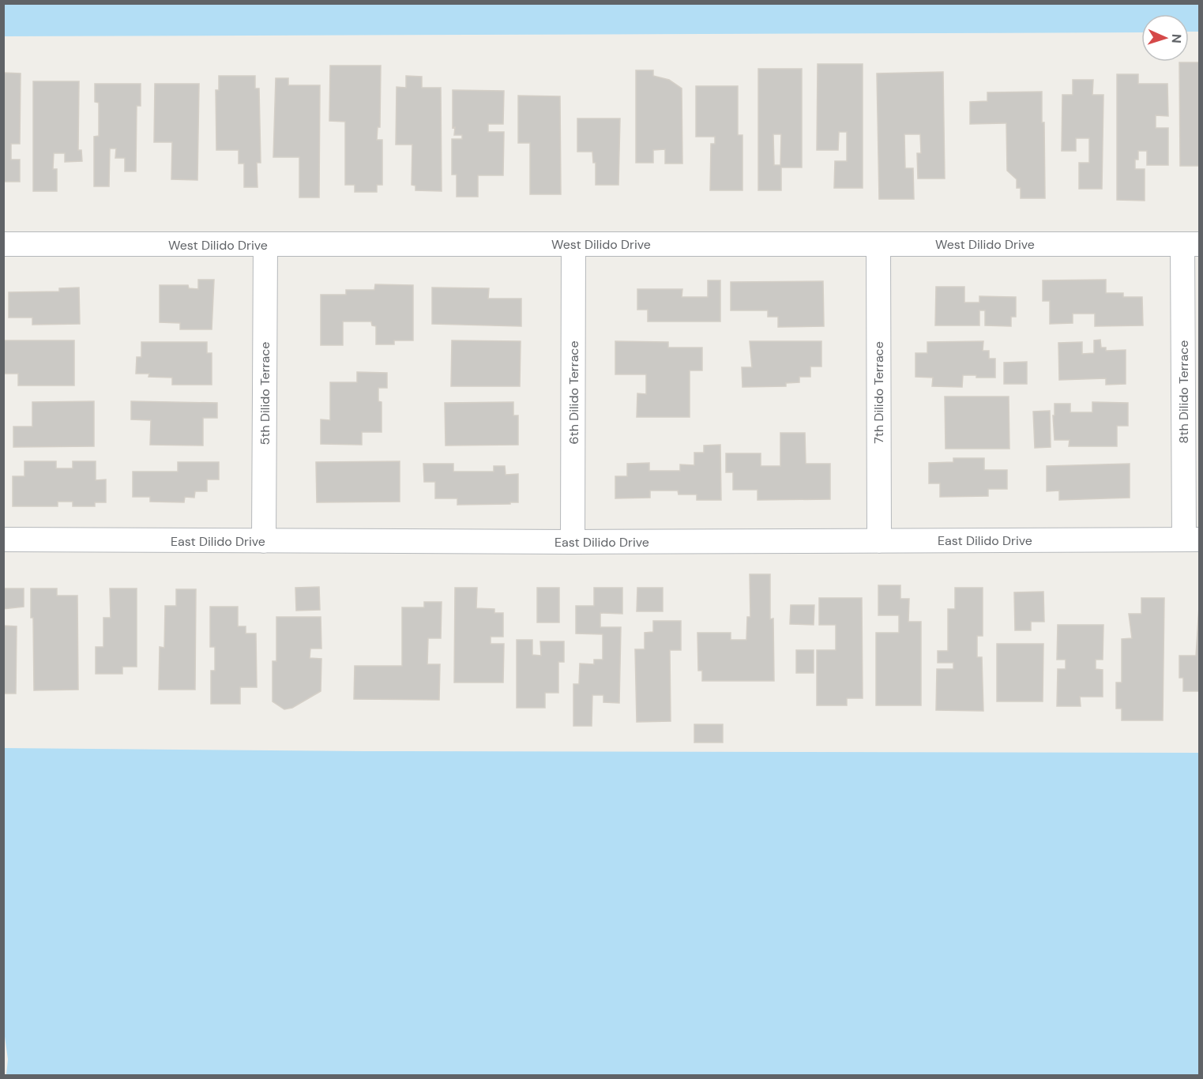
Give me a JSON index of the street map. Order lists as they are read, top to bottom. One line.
{"streets":{"street":["West Dilido Drive","8th Dilido Terrace","6th Dilido Terrace","7th Dilido Terrace","5th Dilido Terrace","East Dilido Drive"]},"crossings":[["West Dilido Drive","8th Dilido Terrace"],["West Dilido Drive","6th Dilido Terrace"],["West Dilido Drive","7th Dilido Terrace"],["West Dilido Drive","5th Dilido Terrace"],["8th Dilido Terrace","East Dilido Drive"],["6th Dilido Terrace","East Dilido Drive"],["7th Dilido Terrace","East Dilido Drive"],["5th Dilido Terrace","East Dilido Drive"]],"north":"right"}
